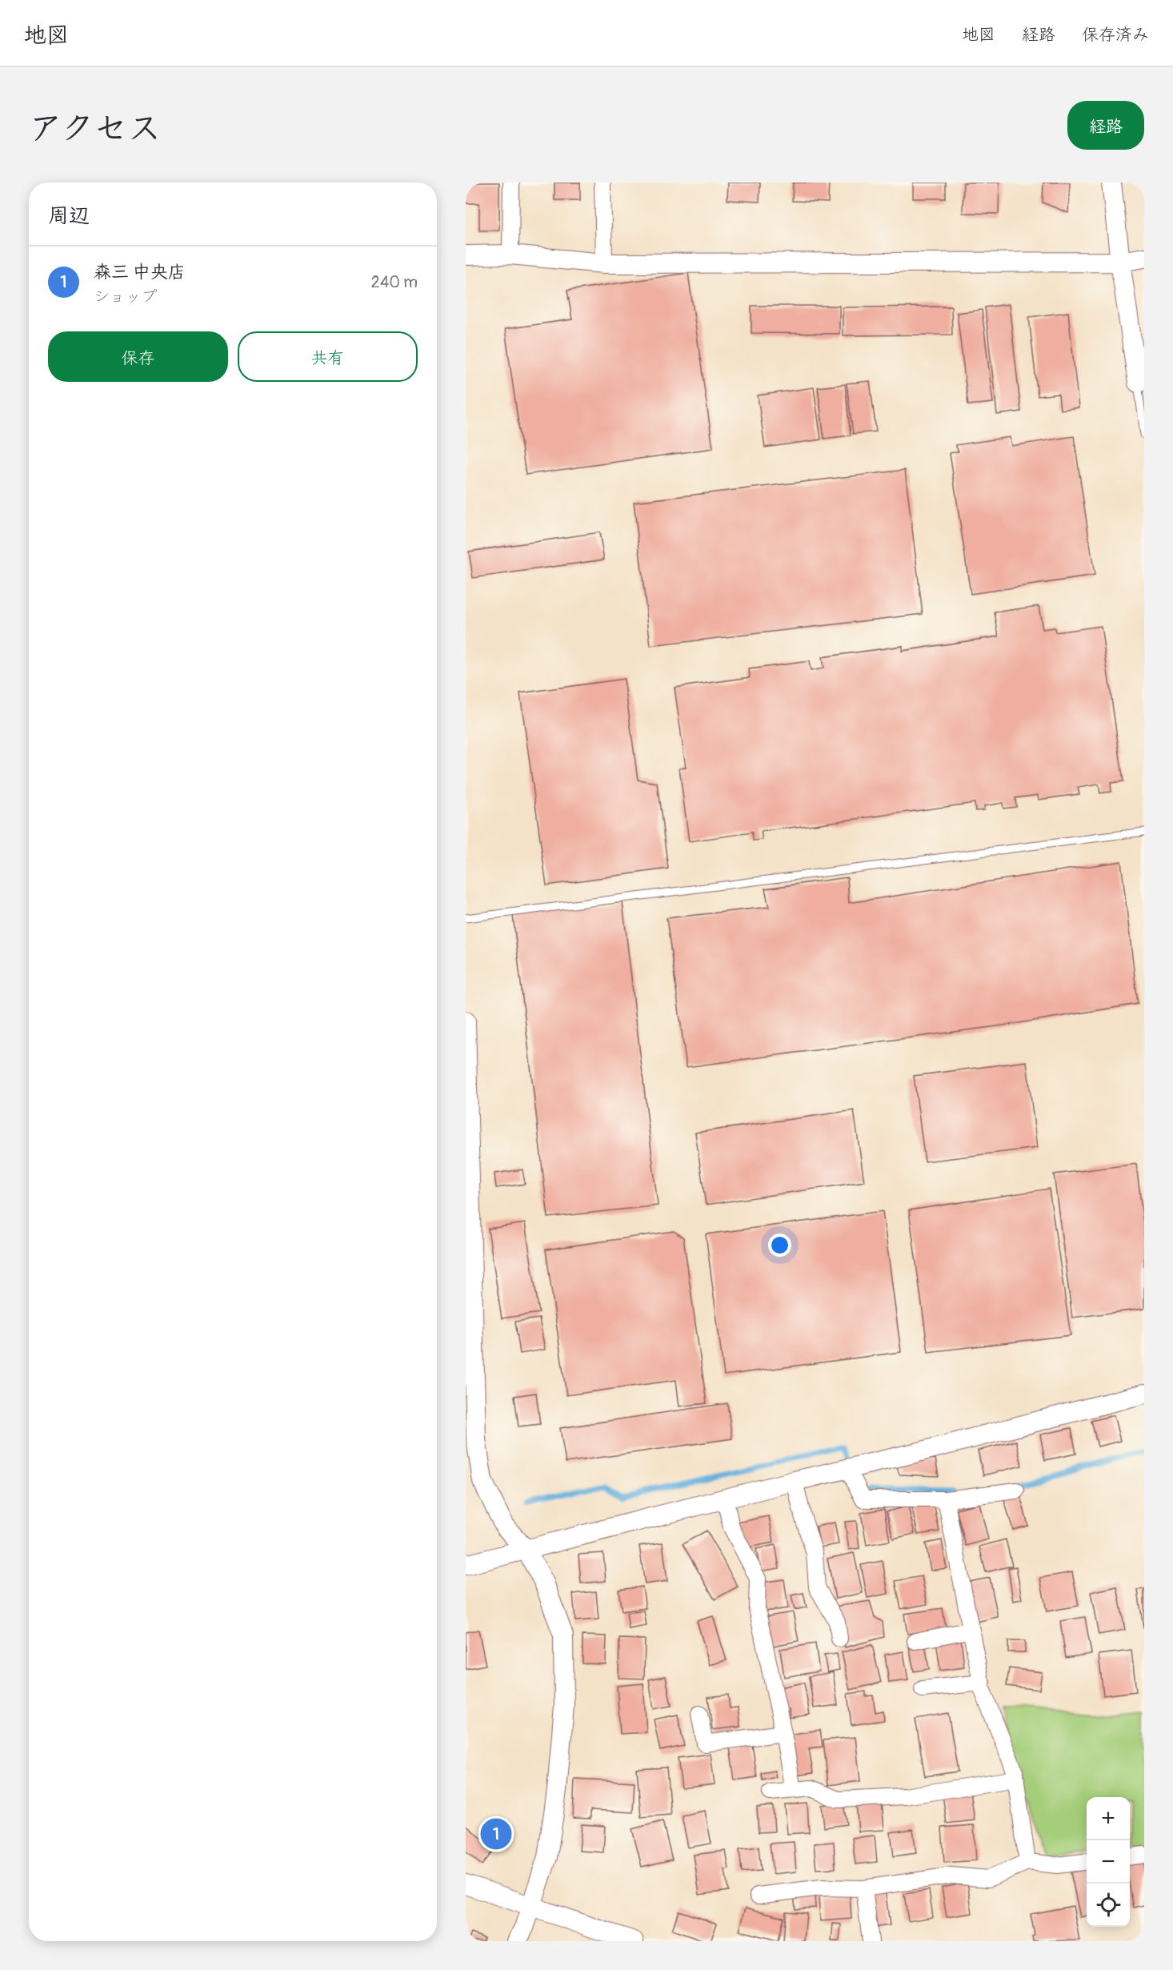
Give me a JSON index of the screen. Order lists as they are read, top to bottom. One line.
{"page":{"header":"地図","nav":["地図","経路","保存済み"],"title":"アクセス","buttons":["経路",["保存","共有"]],"heading":"周辺","list":[{"mark":"1","name":"森三 中央店","note":"ショップ","value":"240 m"}],"map_buttons":["+","−"],"pins":"1"}}
